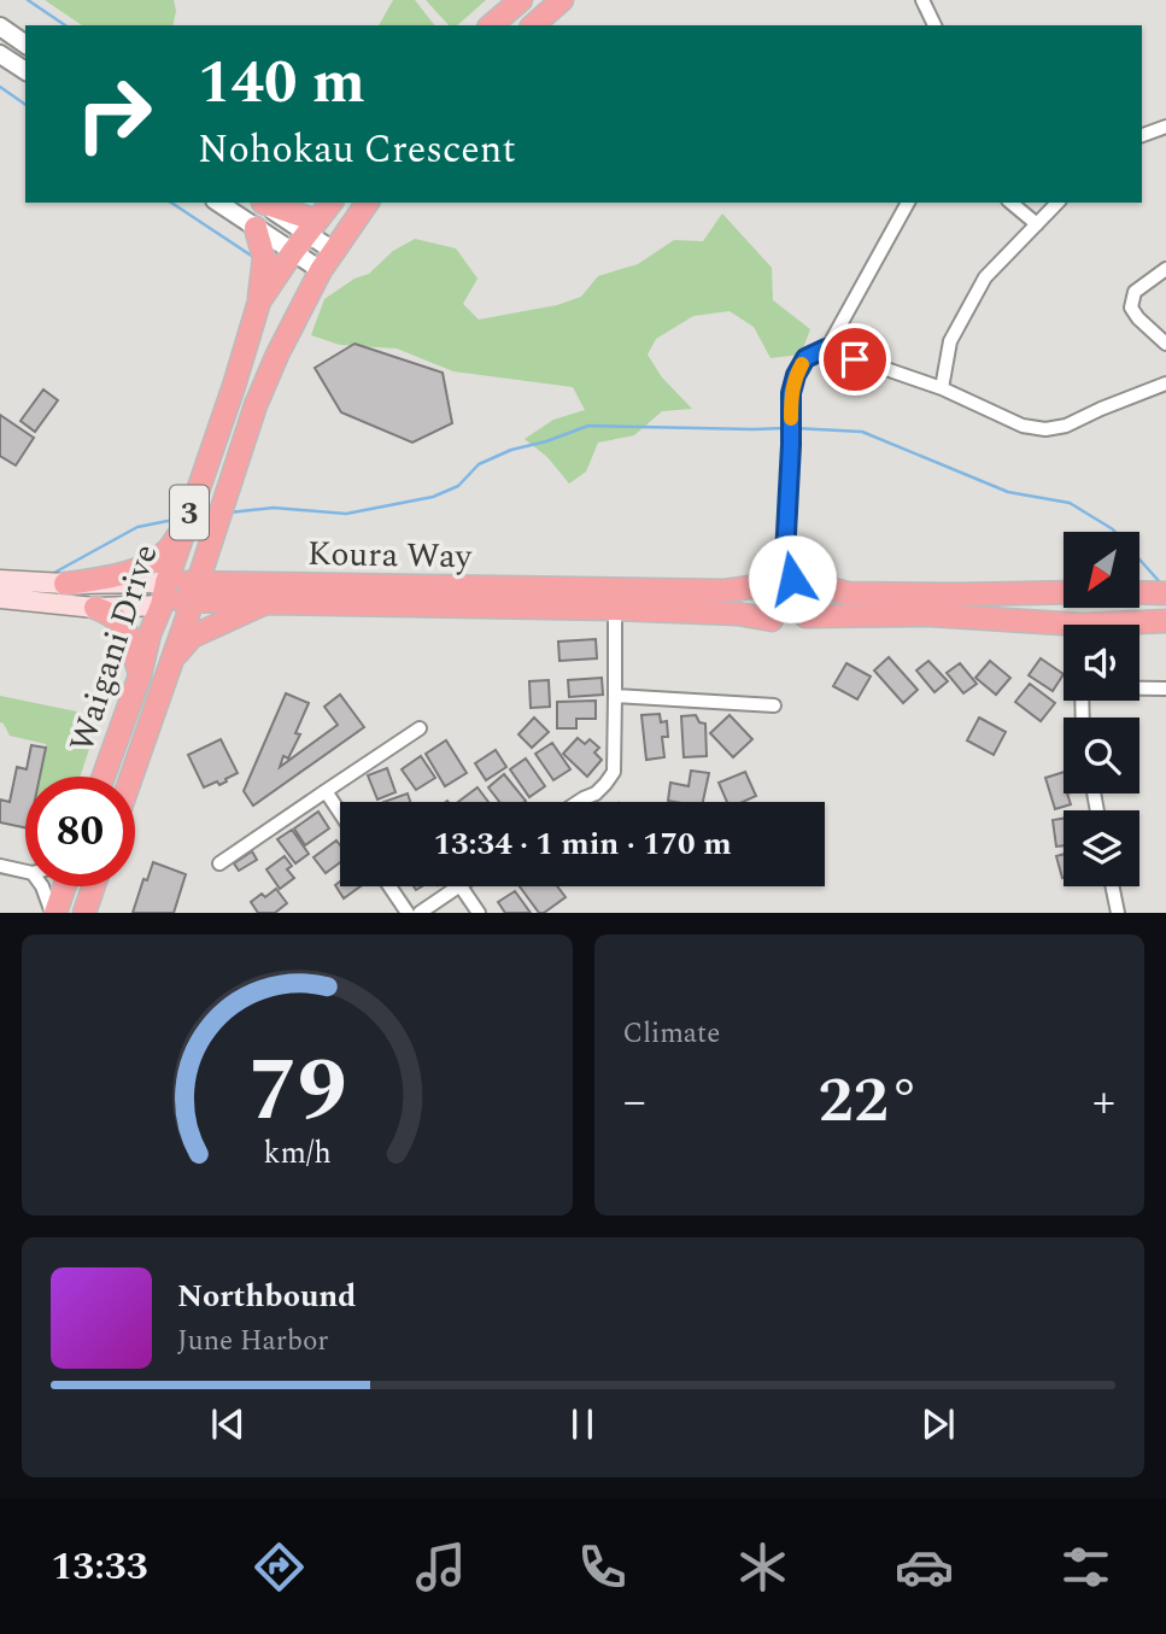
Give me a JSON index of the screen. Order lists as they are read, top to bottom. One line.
{"streets":{"highway":["3","Koura Way","Waigani Drive"]},"crossings":[["Koura Way","Waigani Drive"]],"north":"bottom left","page":{"turn":["140 m","Nohokau Crescent"],"limit":"80","trip":"13:34 · 1 min · 170 m","tile":"Climate","heat":["−","22°","+"],"song":["Northbound","June Harbor"],"tabs":"13:33","gauge":["79","km/h"]}}
